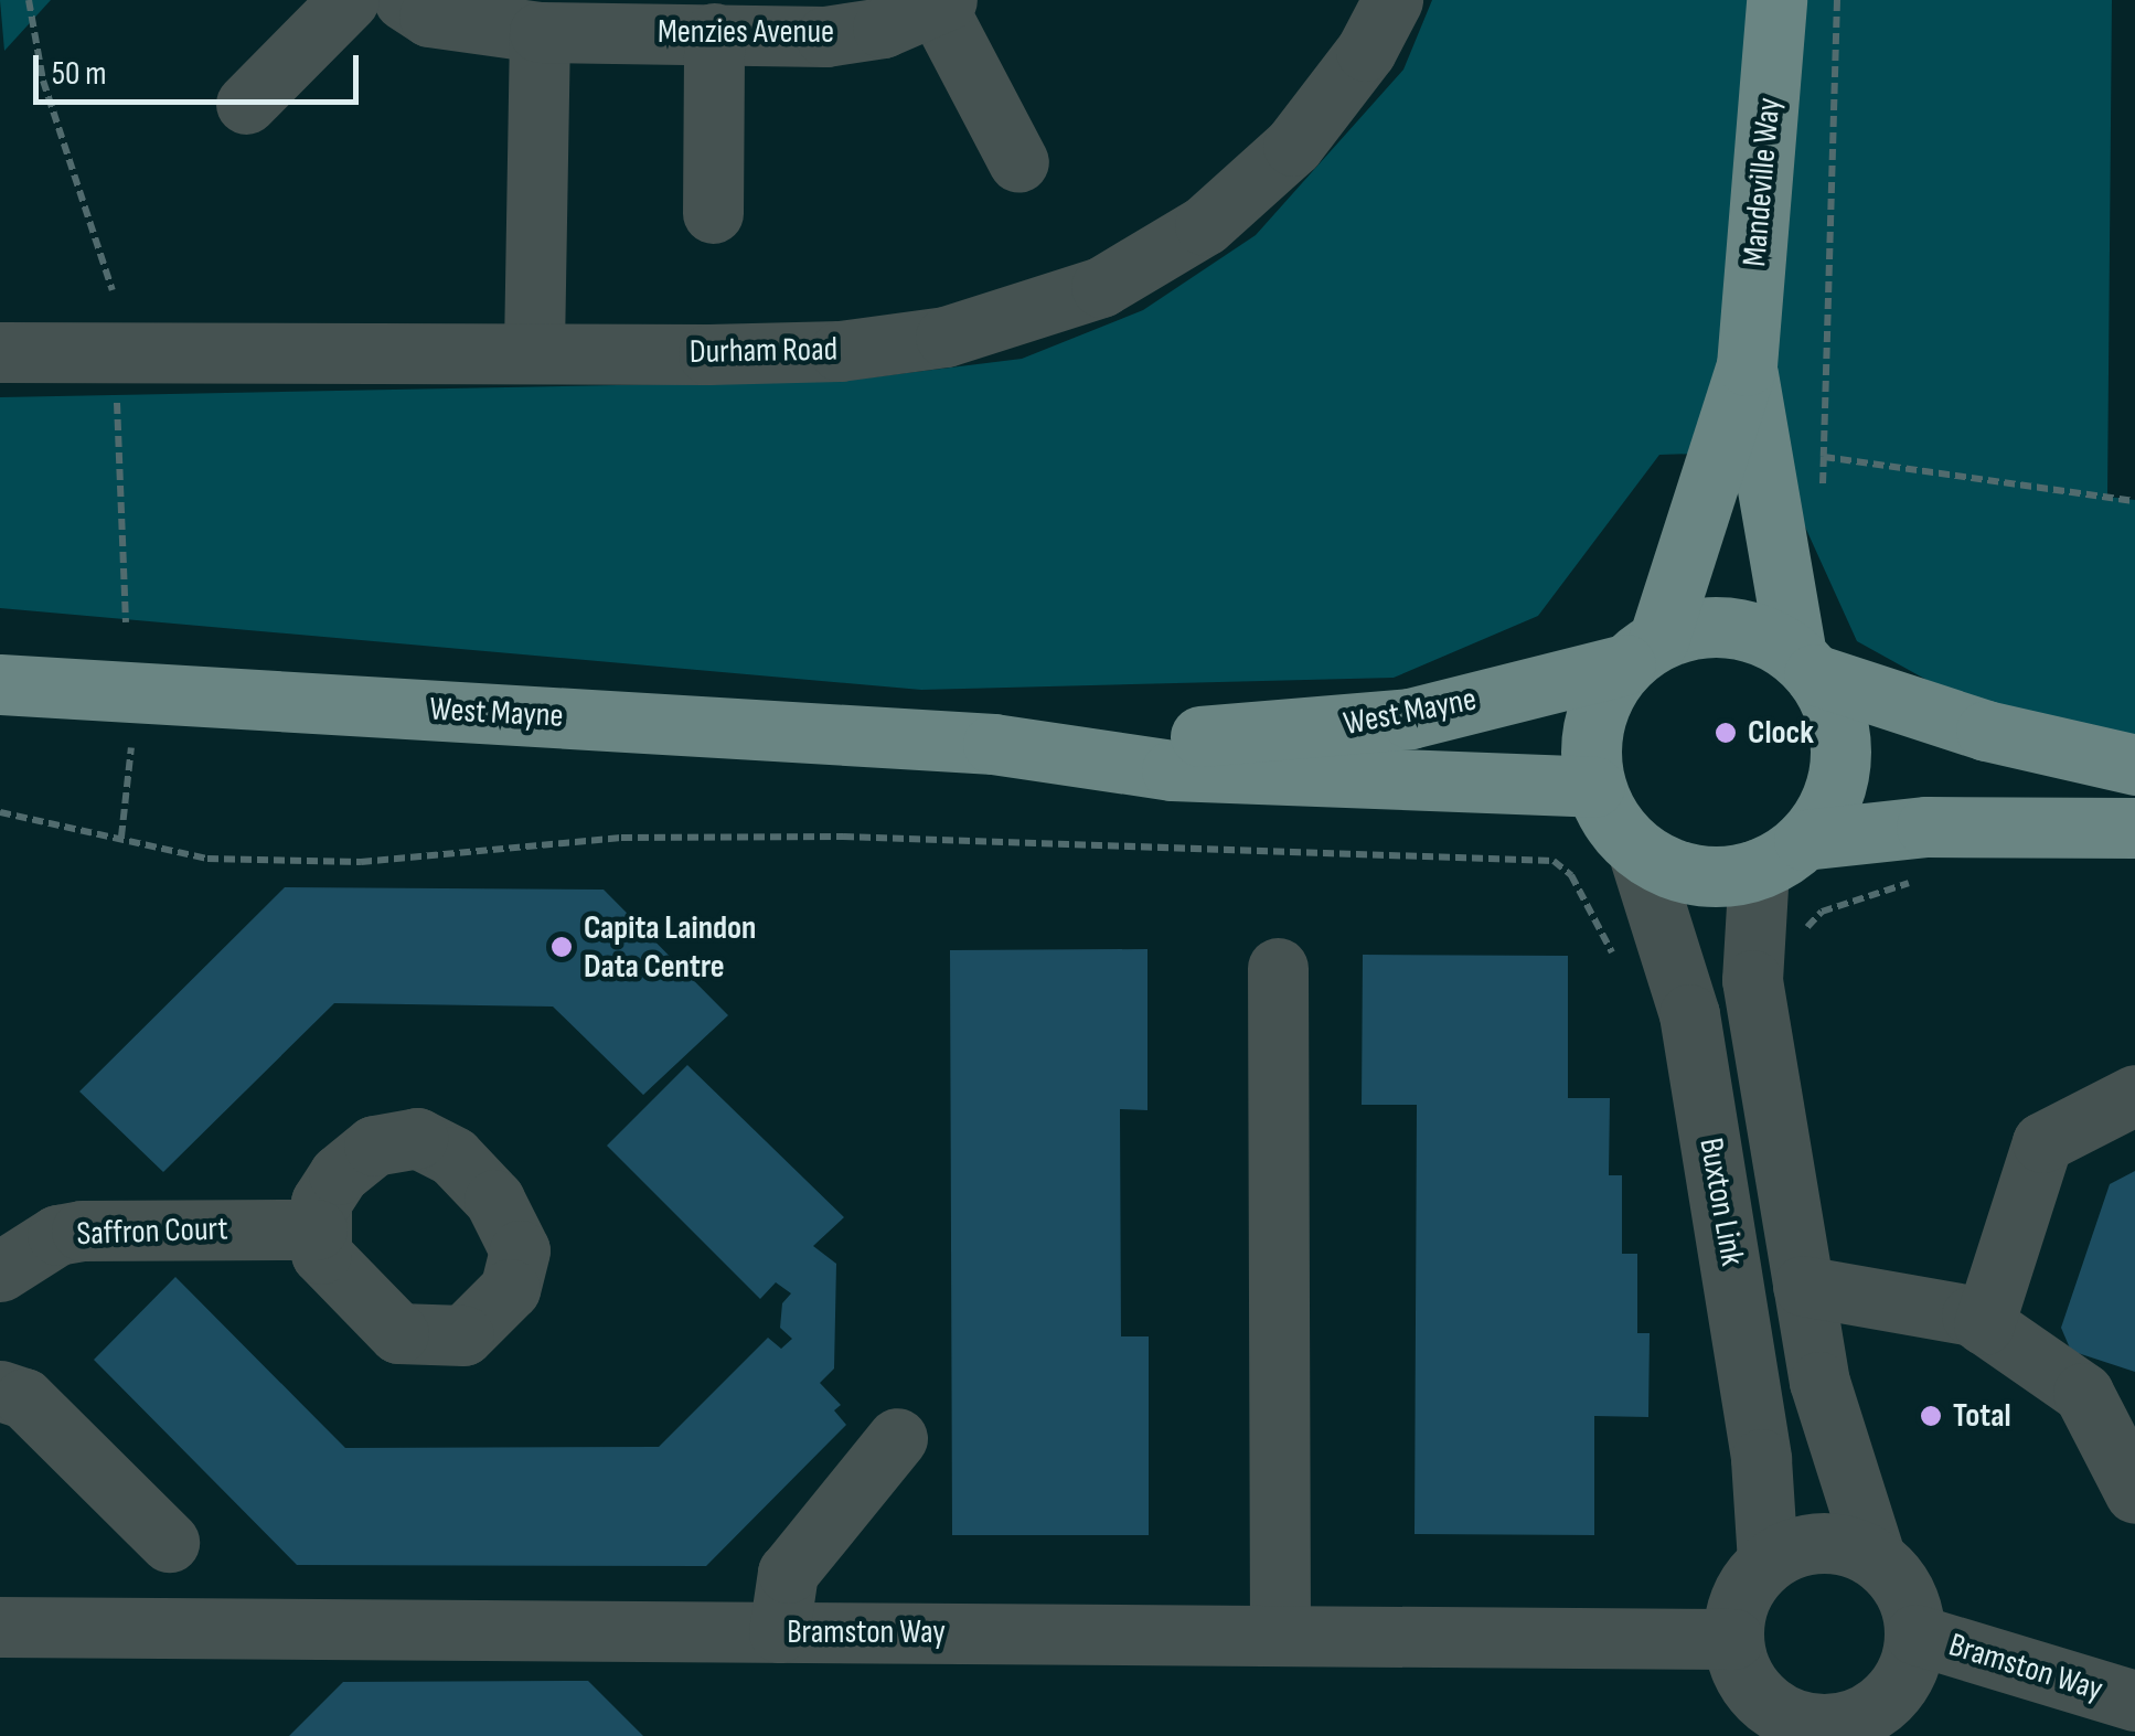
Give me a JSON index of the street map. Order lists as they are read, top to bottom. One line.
{"streets":{"main road":["Mandeville Way","West Mayne"],"street":["Menzies Avenue","Durham Road","Buxton Link","Saffron Court","Bramston Way"]},"crossings":[["Mandeville Way","West Mayne"],["Mandeville Way","Buxton Link"],["West Mayne","Buxton Link"],["Buxton Link","Bramston Way"]],"places":["Clock","Capita Laindon Data Centre","Total"],"scale_bar":"50 m"}
